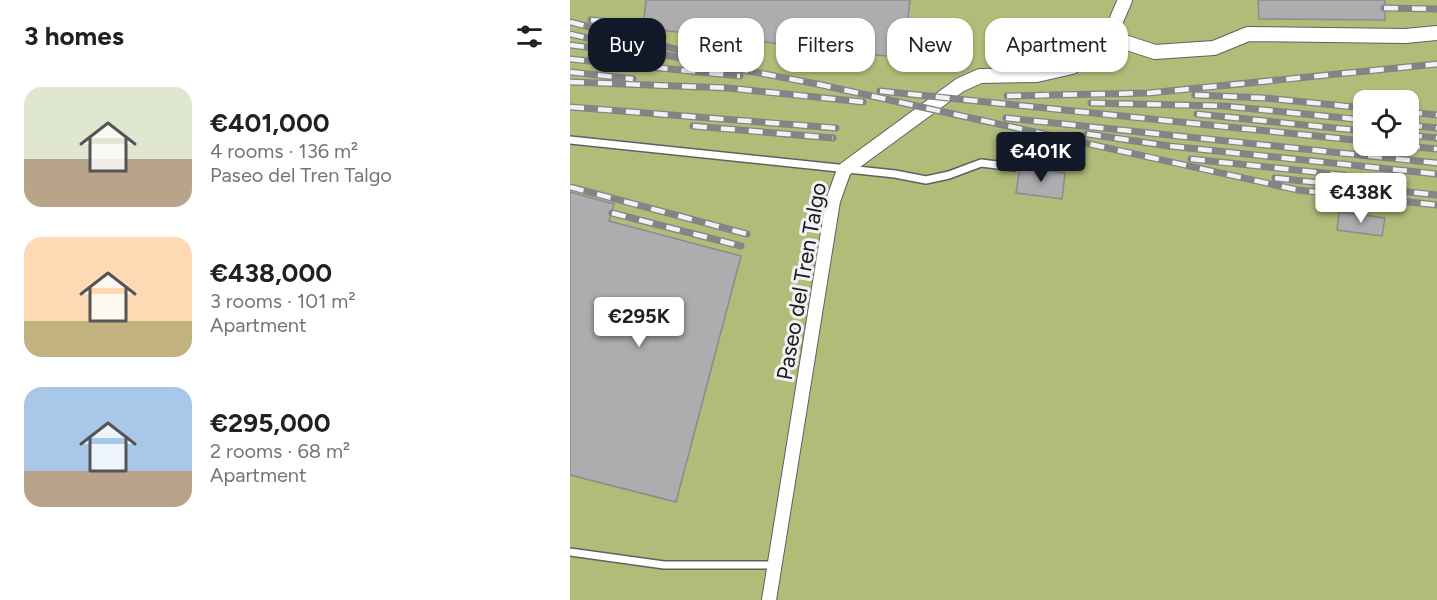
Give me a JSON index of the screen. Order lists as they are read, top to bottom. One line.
{"streets":{"street":["Paseo del Tren Talgo"]},"page":{"heading":"3 homes","chip":["Buy","Rent","Filters","New","Apartment"],"list":[{"name":"€401,000","note":"4 rooms · 136 m² · Paseo del Tren Talgo"},{"name":"€438,000","note":"3 rooms · 101 m² · Apartment"},{"name":"€295,000","note":"2 rooms · 68 m² · Apartment"}],"price":["€401K","€438K","€295K"]}}
